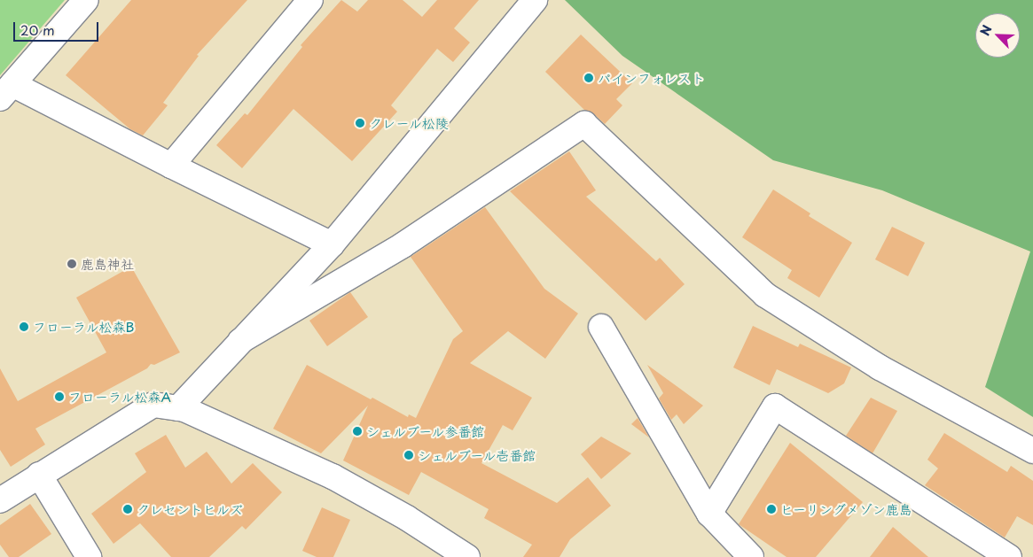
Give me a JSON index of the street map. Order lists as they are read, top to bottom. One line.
{"places":["パインフォレスト","クレール松陵","鹿島神社","フローラル松森B","フローラル松森A","シェルブール参番館","シェルブール壱番館","クレセントヒルズ","ヒーリングメゾン鹿島"],"scale_bar":"20 m","north":"top left"}
